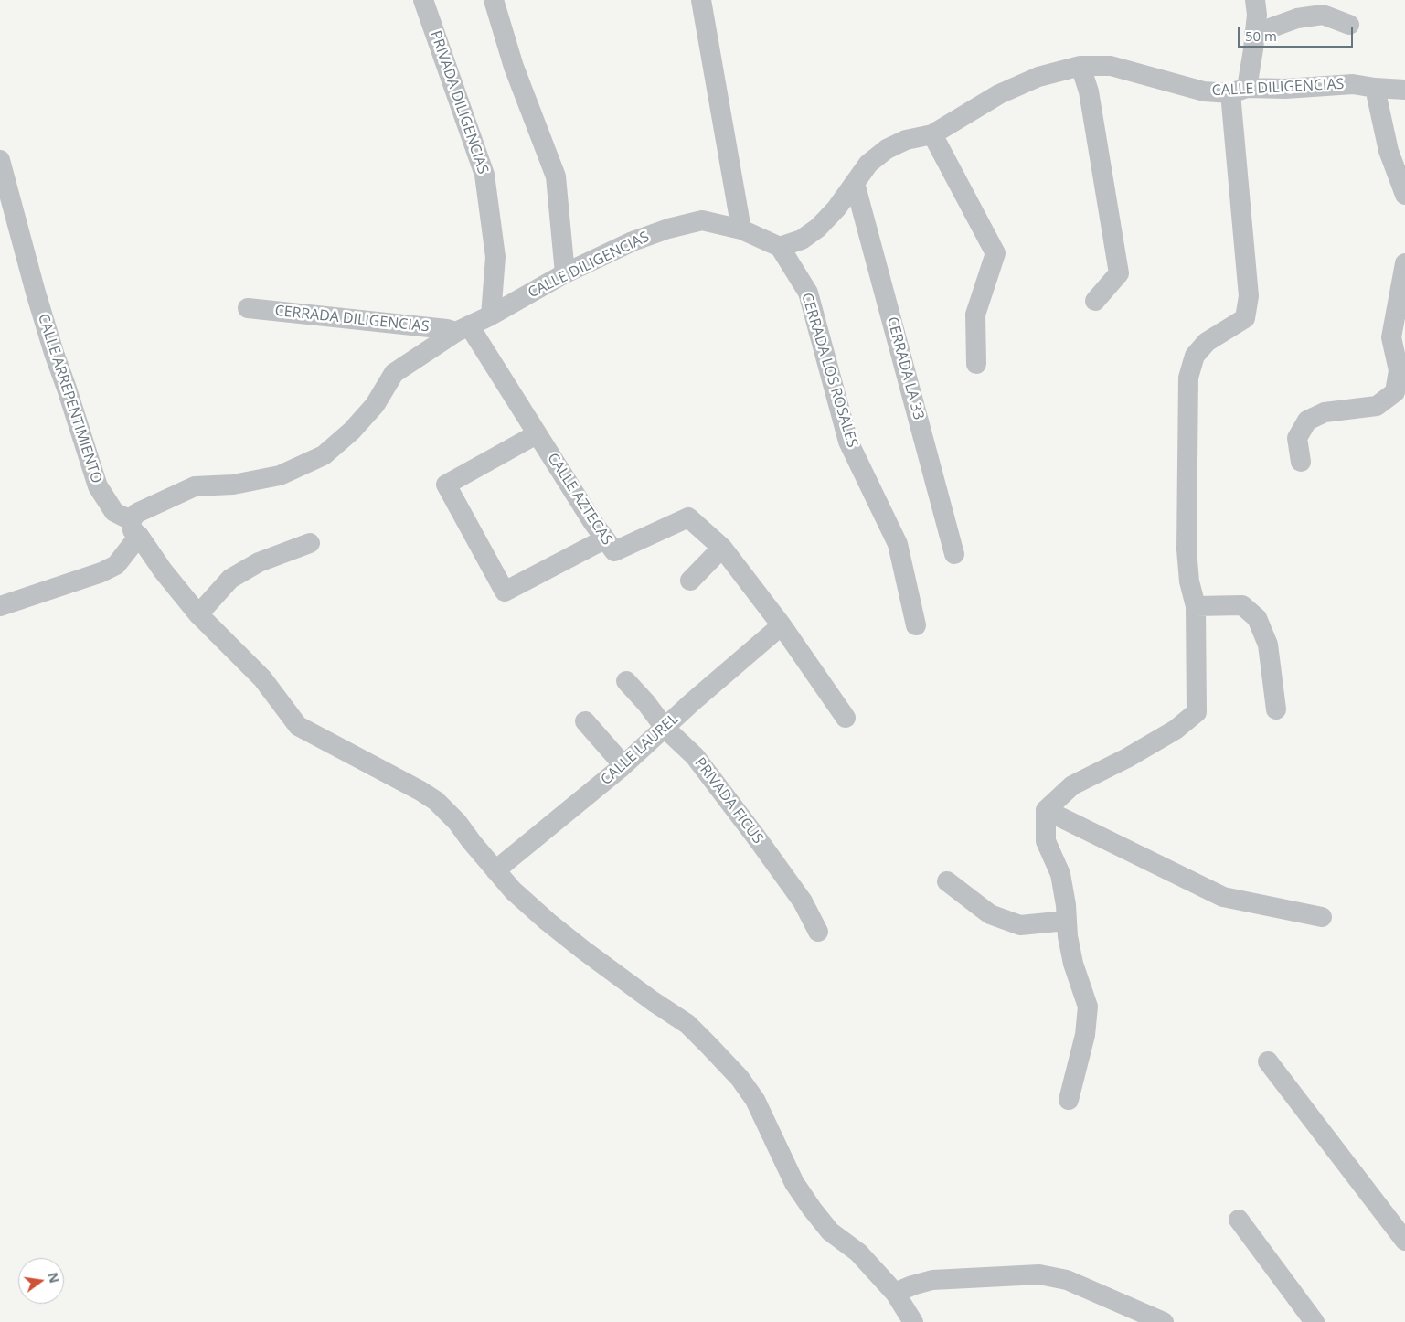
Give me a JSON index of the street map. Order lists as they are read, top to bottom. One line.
{"streets":{"street":["CALLE DILIGENCIAS","PRIVADA DILIGENCIAS","CERRADA DILIGENCIAS","CERRADA LA 33","CERRADA LOS ROSALES","CALLE ARREPENTIMIENTO","CALLE AZTECAS","CALLE LAUREL","PRIVADA FICUS"]},"crossings":[["CALLE DILIGENCIAS","PRIVADA DILIGENCIAS"],["CALLE DILIGENCIAS","CERRADA DILIGENCIAS"],["CALLE DILIGENCIAS","CERRADA LA 33"],["CALLE DILIGENCIAS","CERRADA LOS ROSALES"],["CALLE DILIGENCIAS","CALLE ARREPENTIMIENTO"],["CALLE DILIGENCIAS","CALLE AZTECAS"],["CERRADA DILIGENCIAS","CALLE AZTECAS"],["CALLE ARREPENTIMIENTO","CALLE LAUREL"],["CALLE AZTECAS","CALLE LAUREL"],["CALLE LAUREL","PRIVADA FICUS"]],"scale_bar":"50 m","north":"right"}
